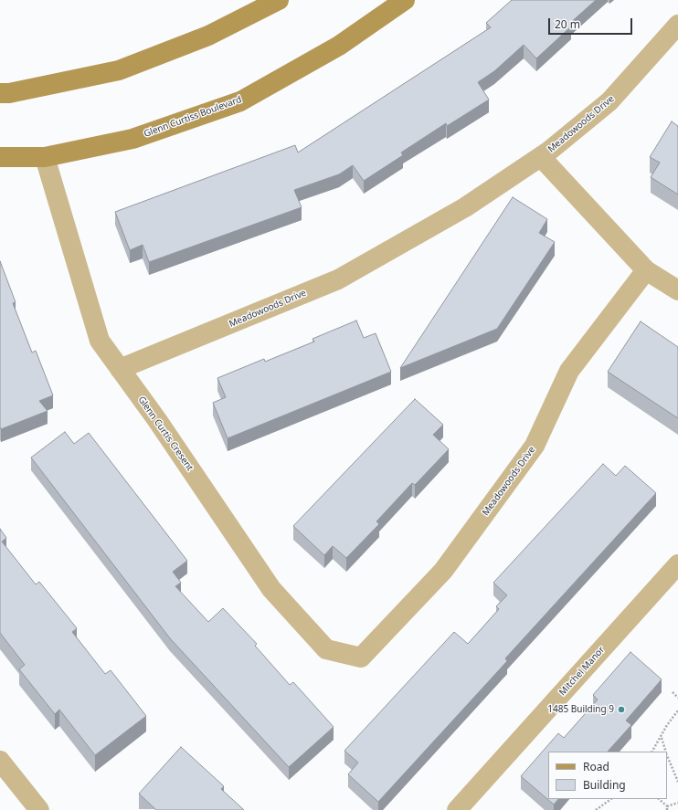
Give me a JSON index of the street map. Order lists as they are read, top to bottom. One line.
{"streets":{"main road":["Glenn Curtiss Boulevard"],"street":["Meadowoods Drive","Glenn Curtis Cresent","Mitchel Manor"]},"crossings":[["Glenn Curtiss Boulevard","Glenn Curtis Cresent"],["Meadowoods Drive","Glenn Curtis Cresent"]],"places":["1485 Building 9"],"legend":["Road","Building"],"scale_bar":"20 m"}
